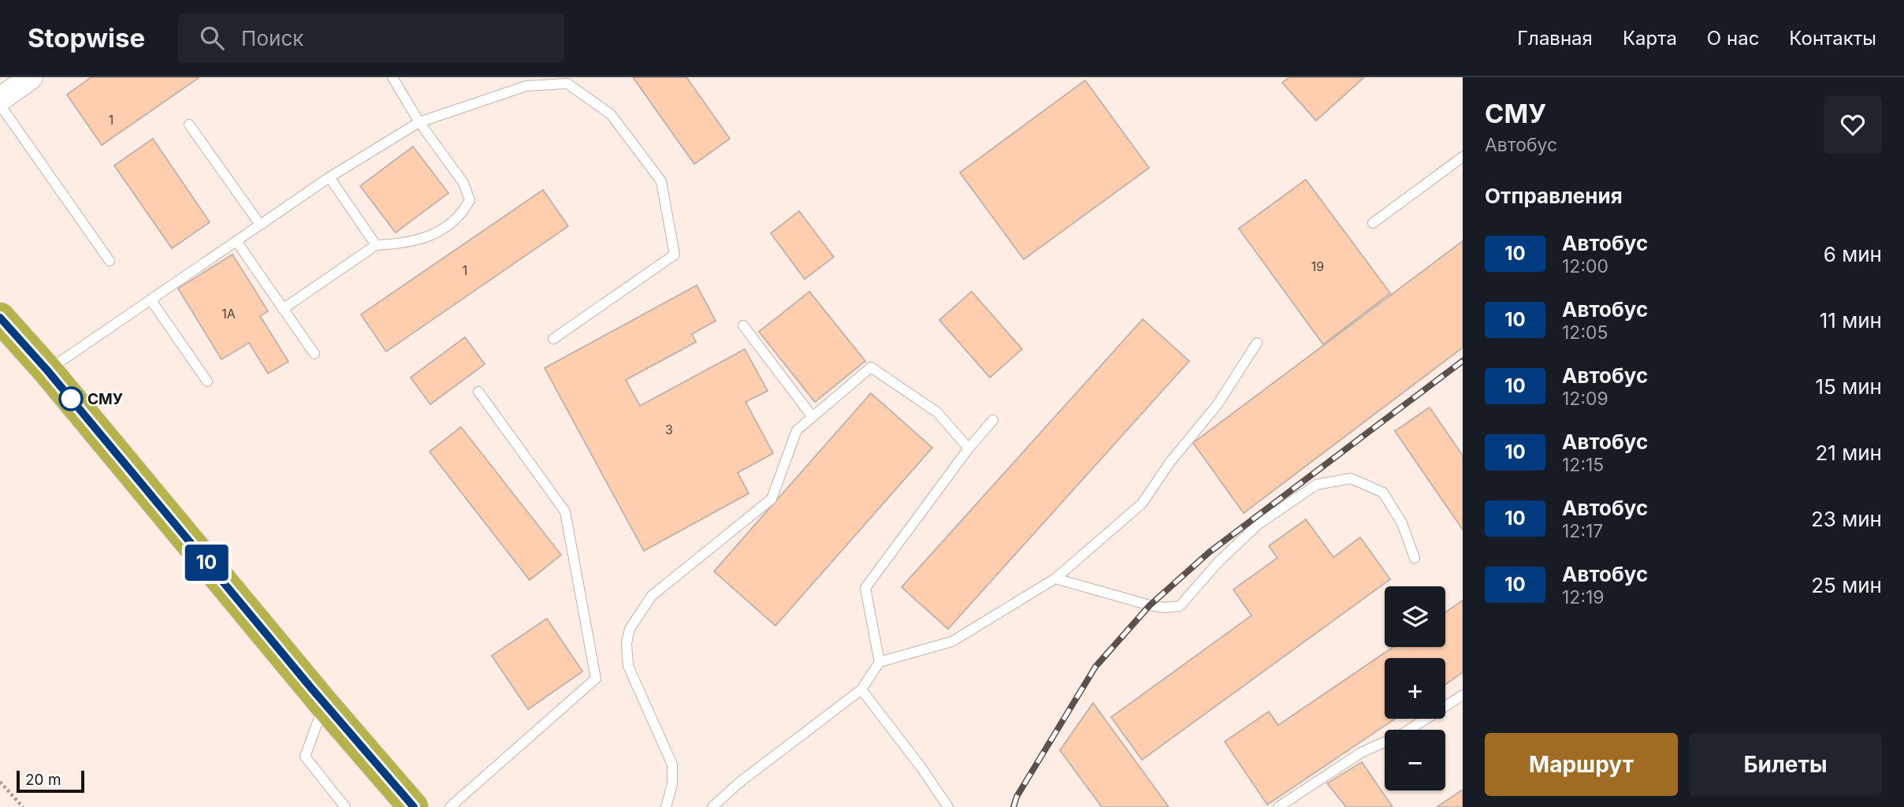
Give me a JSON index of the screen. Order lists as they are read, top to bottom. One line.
{"places":["СМУ"],"lines":["bus line 10"],"house_numbers":["1","19","1","1А","3"],"scale_bar":"20 m","page":{"header":"Stopwise","search":"Поиск","nav":["Главная","Карта","О нас","Контакты"],"on_map":"10","heading":[["СМУ","Автобус"],"Отправления"],"list":[{"mark":"10","name":"Автобус","note":"12:00","value":"6 мин"},{"mark":"10","name":"Автобус","note":"12:05","value":"11 мин"},{"mark":"10","name":"Автобус","note":"12:09","value":"15 мин"},{"mark":"10","name":"Автобус","note":"12:15","value":"21 мин"},{"mark":"10","name":"Автобус","note":"12:17","value":"23 мин"},{"mark":"10","name":"Автобус","note":"12:19","value":"25 мин"}],"map_buttons":["+","−"],"buttons":["Маршрут","Билеты"],"scale":"20 m"}}
